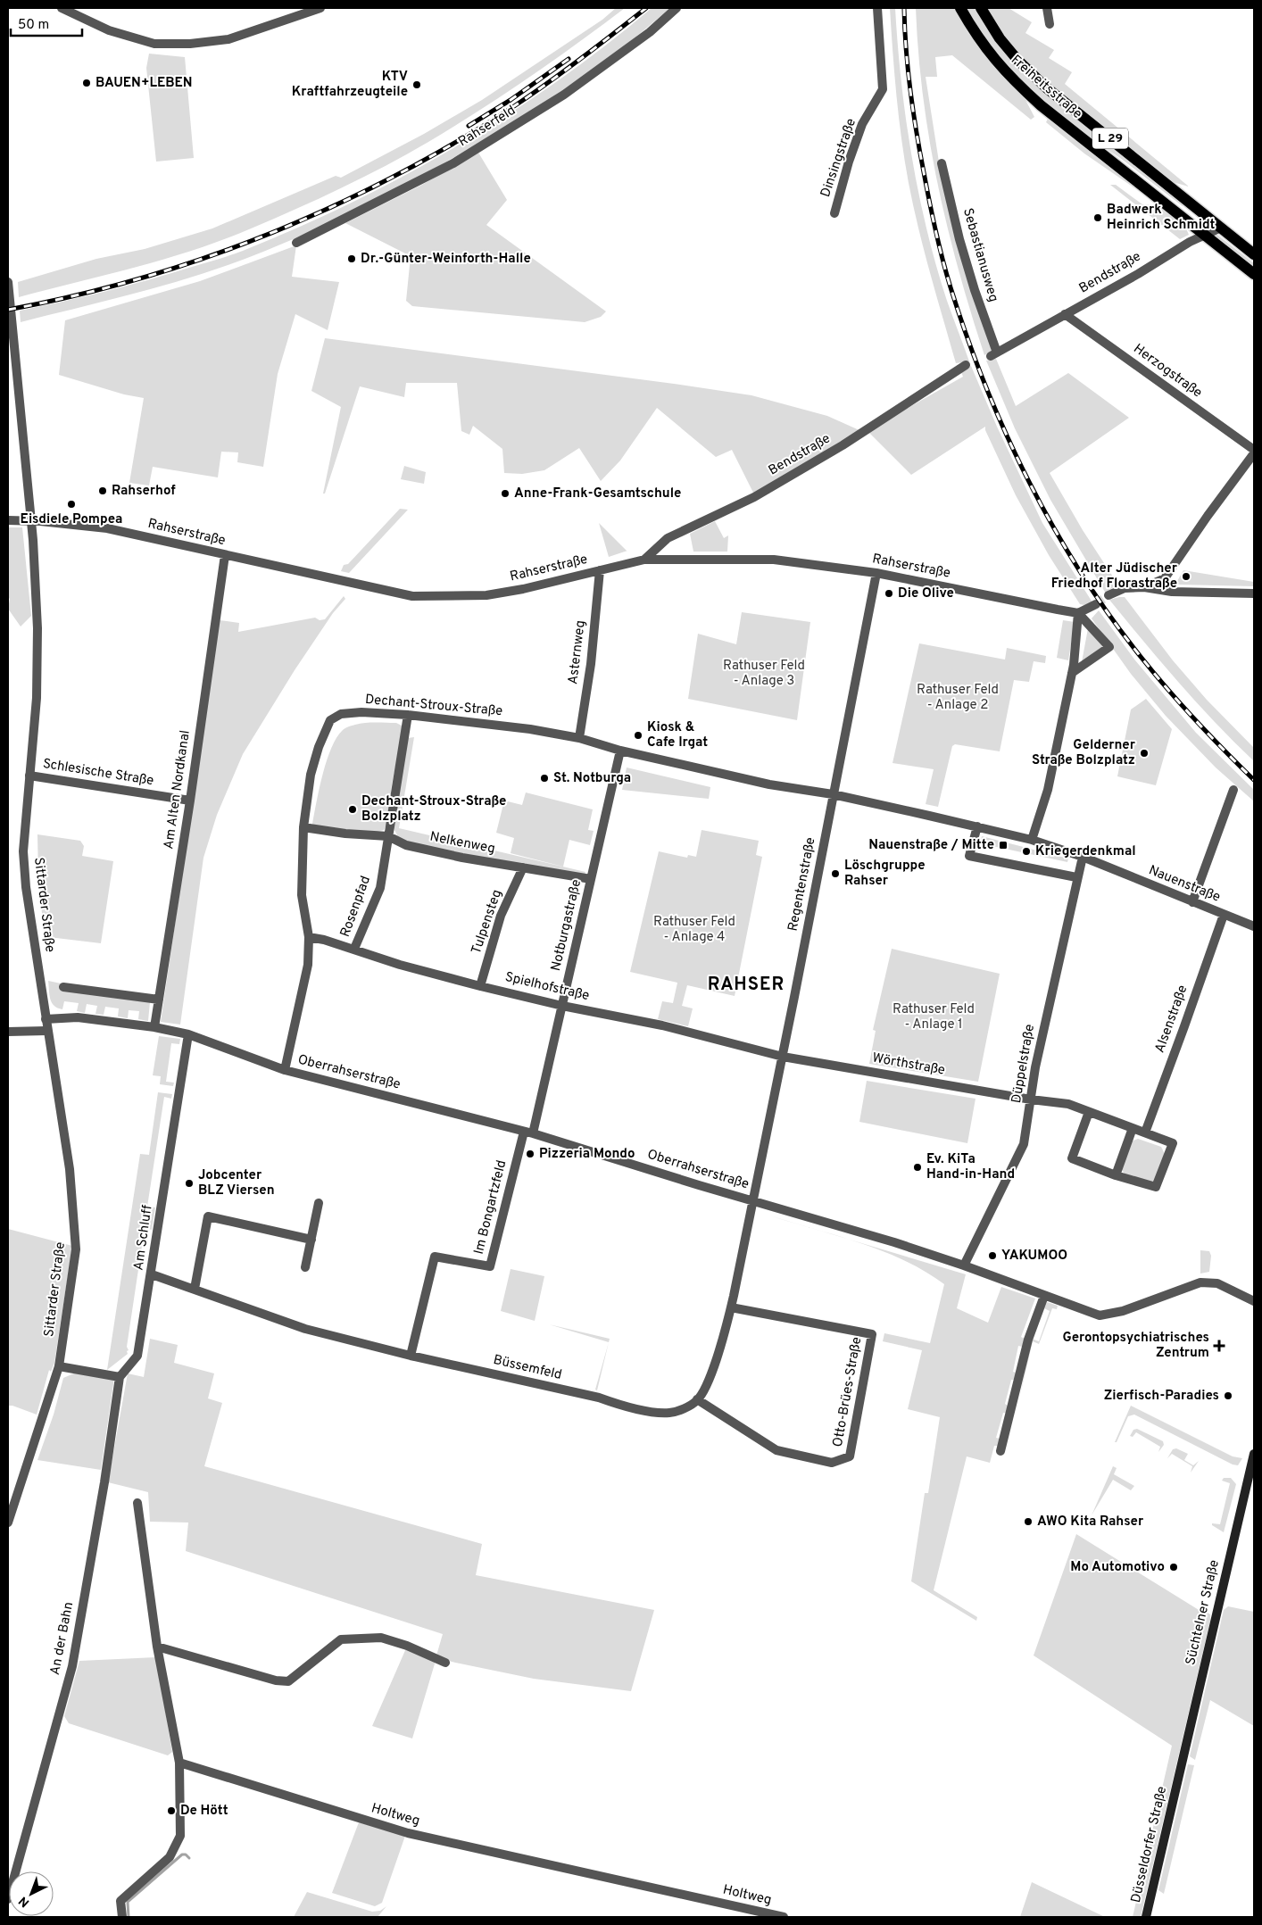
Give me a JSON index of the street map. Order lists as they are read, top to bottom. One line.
{"streets":{"main road":["Freiheitsstraße","L 29","Süchtelner Straße","Düsseldorfer Straße"],"street":["Rahserfeld","Dinsingstraße","Sebastianusweg","Bendstraße","Herzogstraße","Rahserstraße","Asternweg","Dechant-Stroux-Straße","Schlesische Straße","Am Alten Nordkanal","Nelkenweg","Regentenstraße","Nauenstraße","Sittarder Straße","Rosenpfad","Tulpensteg","Notburgastraße","Spielhofstraße","Alsenstraße","Düppelstraße","Wörthstraße","Oberrahserstraße","Im Bongartzfeld","Am Schluff","Büssemfeld","Otto-Brües-Straße","An der Bahn","Holtweg"]},"crossings":[["Freiheitsstraße","Bendstraße"],["Sebastianusweg","Bendstraße"],["Bendstraße","Herzogstraße"],["Bendstraße","Rahserstraße"],["Rahserstraße","Asternweg"],["Rahserstraße","Am Alten Nordkanal"],["Rahserstraße","Regentenstraße"],["Rahserstraße","Sittarder Straße"],["Asternweg","Dechant-Stroux-Straße"],["Dechant-Stroux-Straße","Nelkenweg"],["Dechant-Stroux-Straße","Regentenstraße"],["Dechant-Stroux-Straße","Nauenstraße"],["Dechant-Stroux-Straße","Rosenpfad"],["Dechant-Stroux-Straße","Notburgastraße"],["Dechant-Stroux-Straße","Spielhofstraße"],["Dechant-Stroux-Straße","Oberrahserstraße"],["Schlesische Straße","Am Alten Nordkanal"],["Schlesische Straße","Sittarder Straße"],["Am Alten Nordkanal","Oberrahserstraße"],["Nelkenweg","Rosenpfad"],["Nelkenweg","Tulpensteg"],["Nelkenweg","Notburgastraße"],["Regentenstraße","Nauenstraße"],["Regentenstraße","Spielhofstraße"],["Regentenstraße","Wörthstraße"],["Regentenstraße","Oberrahserstraße"],["Nauenstraße","Alsenstraße"],["Nauenstraße","Düppelstraße"],["Sittarder Straße","Oberrahserstraße"],["Rosenpfad","Spielhofstraße"],["Tulpensteg","Spielhofstraße"],["Notburgastraße","Spielhofstraße"],["Notburgastraße","Oberrahserstraße"],["Notburgastraße","Im Bongartzfeld"],["Spielhofstraße","Wörthstraße"],["Düppelstraße","Wörthstraße"],["Düppelstraße","Oberrahserstraße"],["Oberrahserstraße","Im Bongartzfeld"],["Oberrahserstraße","Am Schluff"],["Im Bongartzfeld","Büssemfeld"],["Am Schluff","Büssemfeld"],["Am Schluff","An der Bahn"],["Büssemfeld","Otto-Brües-Straße"],["Süchtelner Straße","Düsseldorfer Straße"]],"districts":["RAHSER"],"parks":["Rathuser Feld - Anlage 3","Rathuser Feld - Anlage 2","Rathuser Feld - Anlage 4","Rathuser Feld - Anlage 1"],"places":{"other":["BAUEN+LEBEN","KTV Kraftfahrzeugteile","Badwerk Heinrich Schmidt","Dr.-Günter-Weinforth-Halle","Rahserhof","Anne-Frank-Gesamtschule","Eisdiele Pompea","Alter Jüdischer Friedhof Florastraße","Die Olive","Kiosk & Cafe Irgat","Gelderner Straße Bolzplatz","St. Notburga","Dechant-Stroux-Straße Bolzplatz","Kriegerdenkmal","Löschgruppe Rahser","Pizzeria Mondo","Ev. KiTa Hand-in-Hand","Jobcenter BLZ Viersen","YAKUMOO","Zierfisch-Paradies","AWO Kita Rahser","Mo Automotivo","De Hött"],"transit":["Nauenstraße / Mitte"],"health":["Gerontopsychiatrisches Zentrum"]},"scale_bar":"50 m","north":"bottom left"}
